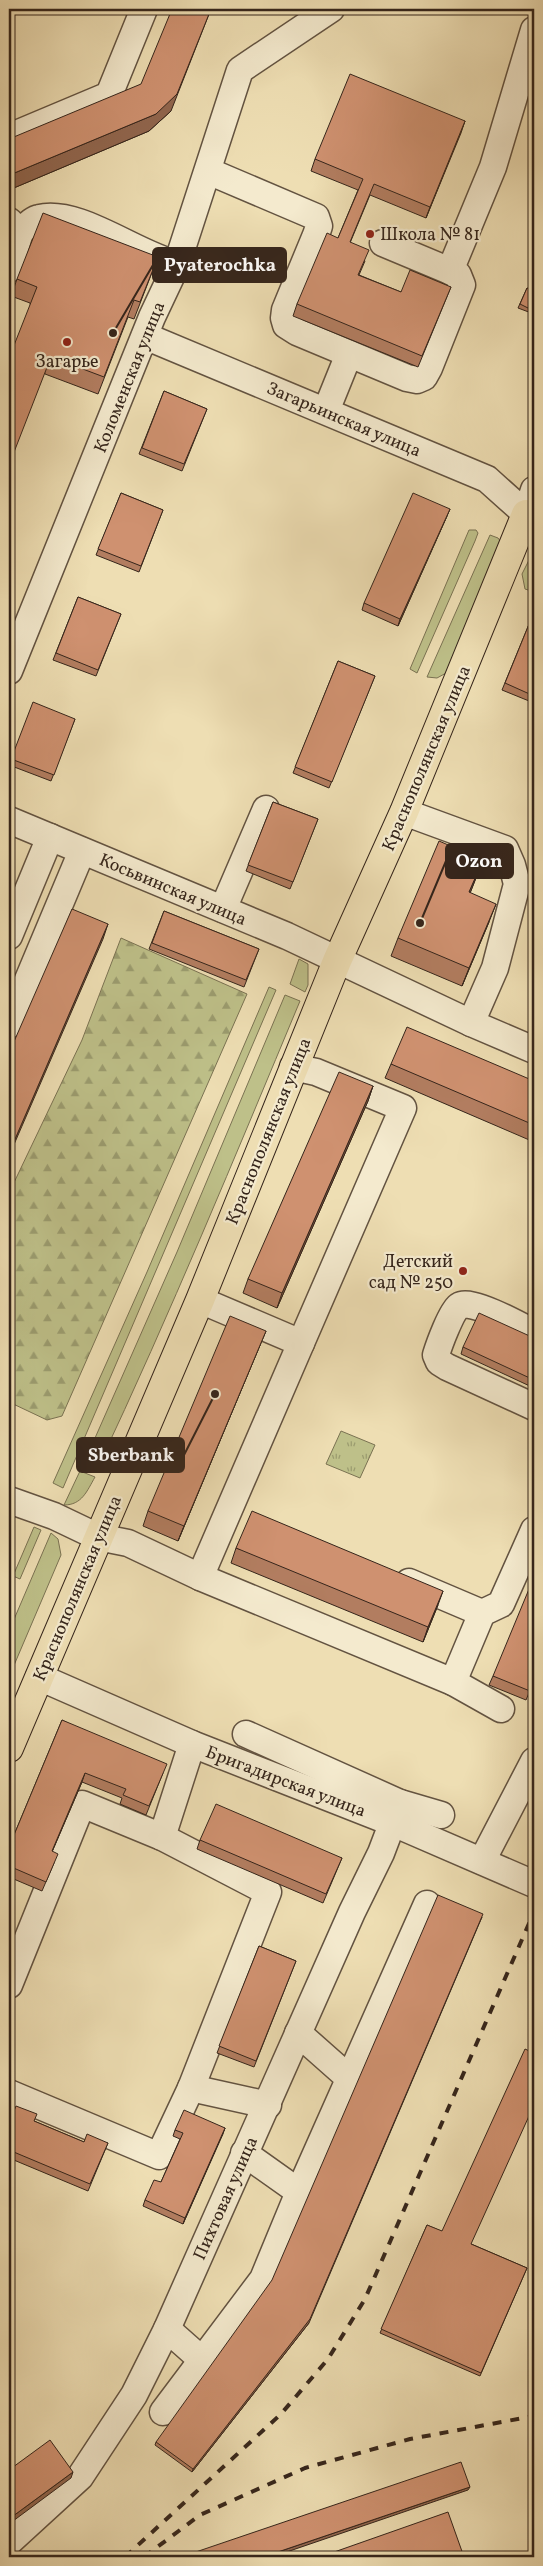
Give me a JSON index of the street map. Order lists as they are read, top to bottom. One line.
{"streets":{"main road":["Краснополянская улица"],"street":["Коломенская улица","Загарьинская улица","Косьвинская улица","Бригадирская улица","Пихтовая улица"]},"crossings":[["Коломенская улица","Загарьинская улица"],["Загарьинская улица","Краснополянская улица"],["Краснополянская улица","Косьвинская улица"],["Краснополянская улица","Бригадирская улица"],["Бригадирская улица","Пихтовая улица"]],"places":["Школа № 81","Pyaterochka","Загарье","Ozon","Детский сад № 250","Sberbank"]}
